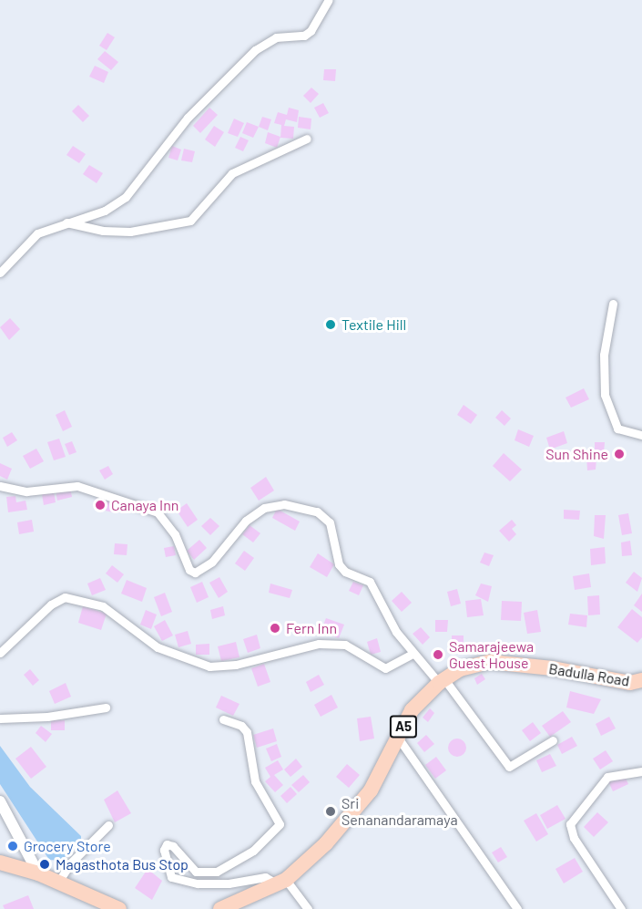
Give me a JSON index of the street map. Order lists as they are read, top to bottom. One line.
{"streets":{"highway":["Badulla Road","A5"]},"places":["Textile Hill","Sun Shine","Canaya Inn","Fern Inn","Samarajeewa Guest House","Sri Senanandaramaya","Grocery Store","Magasthota Bus Stop"]}
